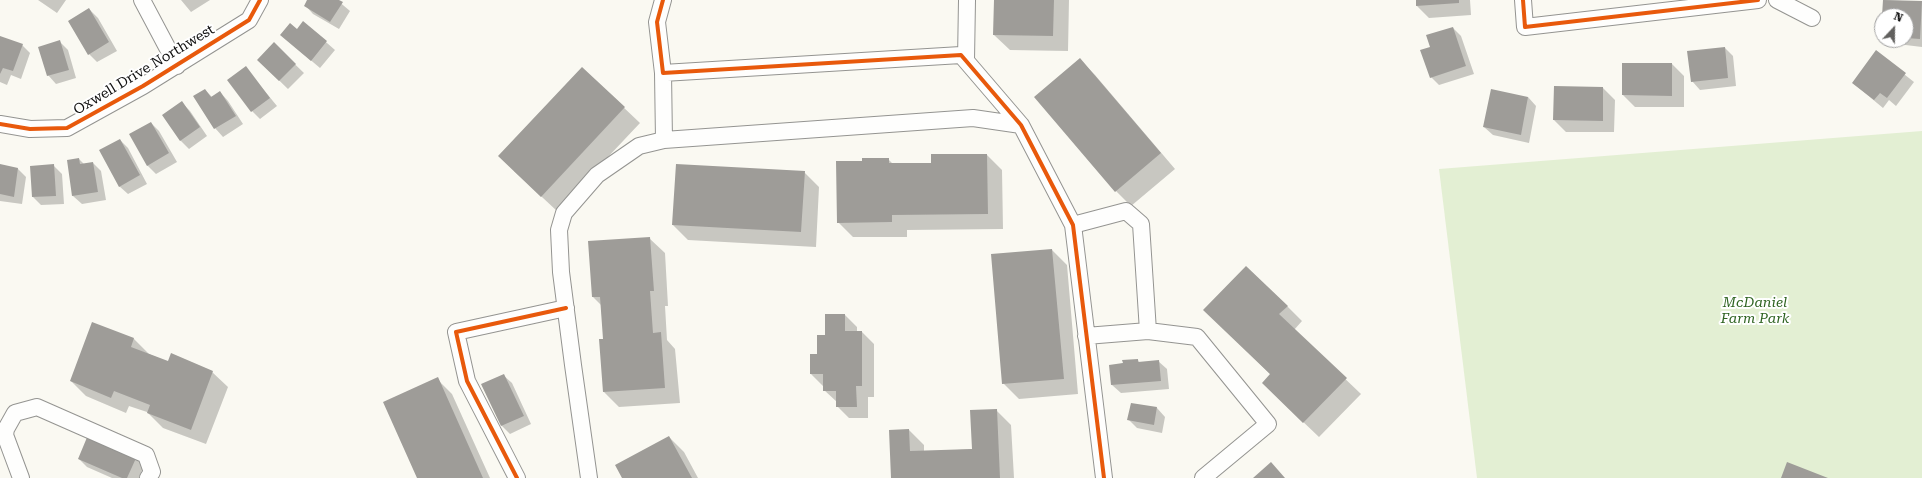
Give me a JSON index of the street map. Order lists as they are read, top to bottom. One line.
{"streets":{"street":["Oxwell Drive Northwest"]},"parks":["McDaniel Farm Park"],"north":"top"}
